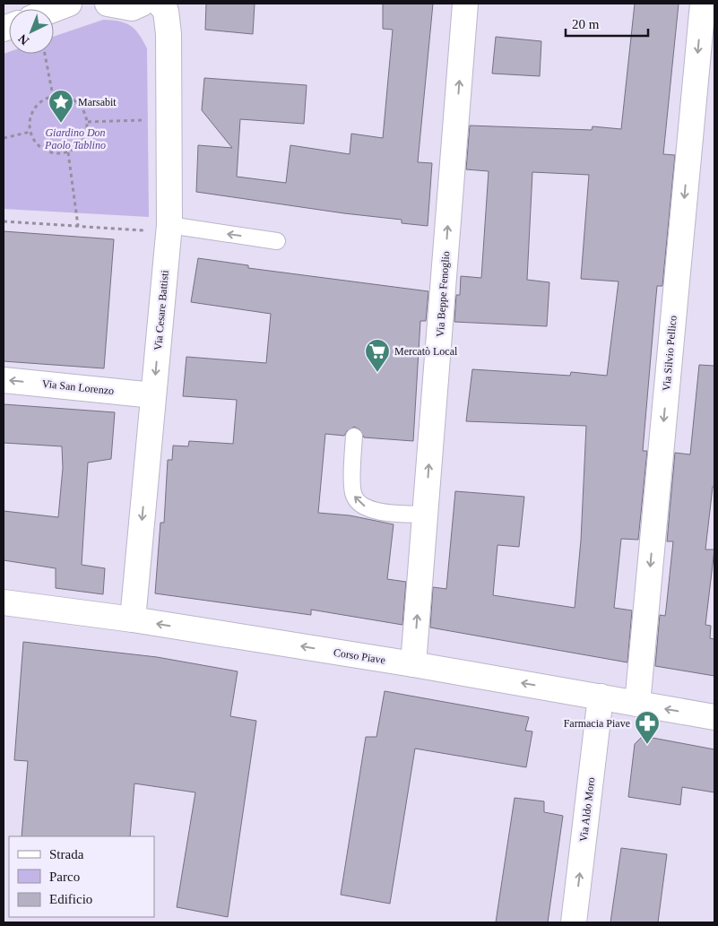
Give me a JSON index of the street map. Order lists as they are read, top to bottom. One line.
{"streets":{"street":["Via Beppe Fenoglio","Via Cesare Battisti","Via Silvio Pellico","Via San Lorenzo","Corso Piave","Via Aldo Moro"]},"crossings":[["Via Beppe Fenoglio","Corso Piave"],["Via Cesare Battisti","Via San Lorenzo"],["Via Cesare Battisti","Corso Piave"],["Via Silvio Pellico","Corso Piave"],["Corso Piave","Via Aldo Moro"]],"one_way":["Via Beppe Fenoglio","Via Cesare Battisti","Via Silvio Pellico","Via San Lorenzo","Corso Piave","Via Aldo Moro"],"parks":["Giardino Don Paolo Tablino"],"places":{"place":["Marsabit"],"supermarket":["Mercatò Local"],"pharmacy":["Farmacia Piave"]},"legend":["Strada","Parco","Edificio"],"scale_bar":"20 m","north":"bottom left"}
